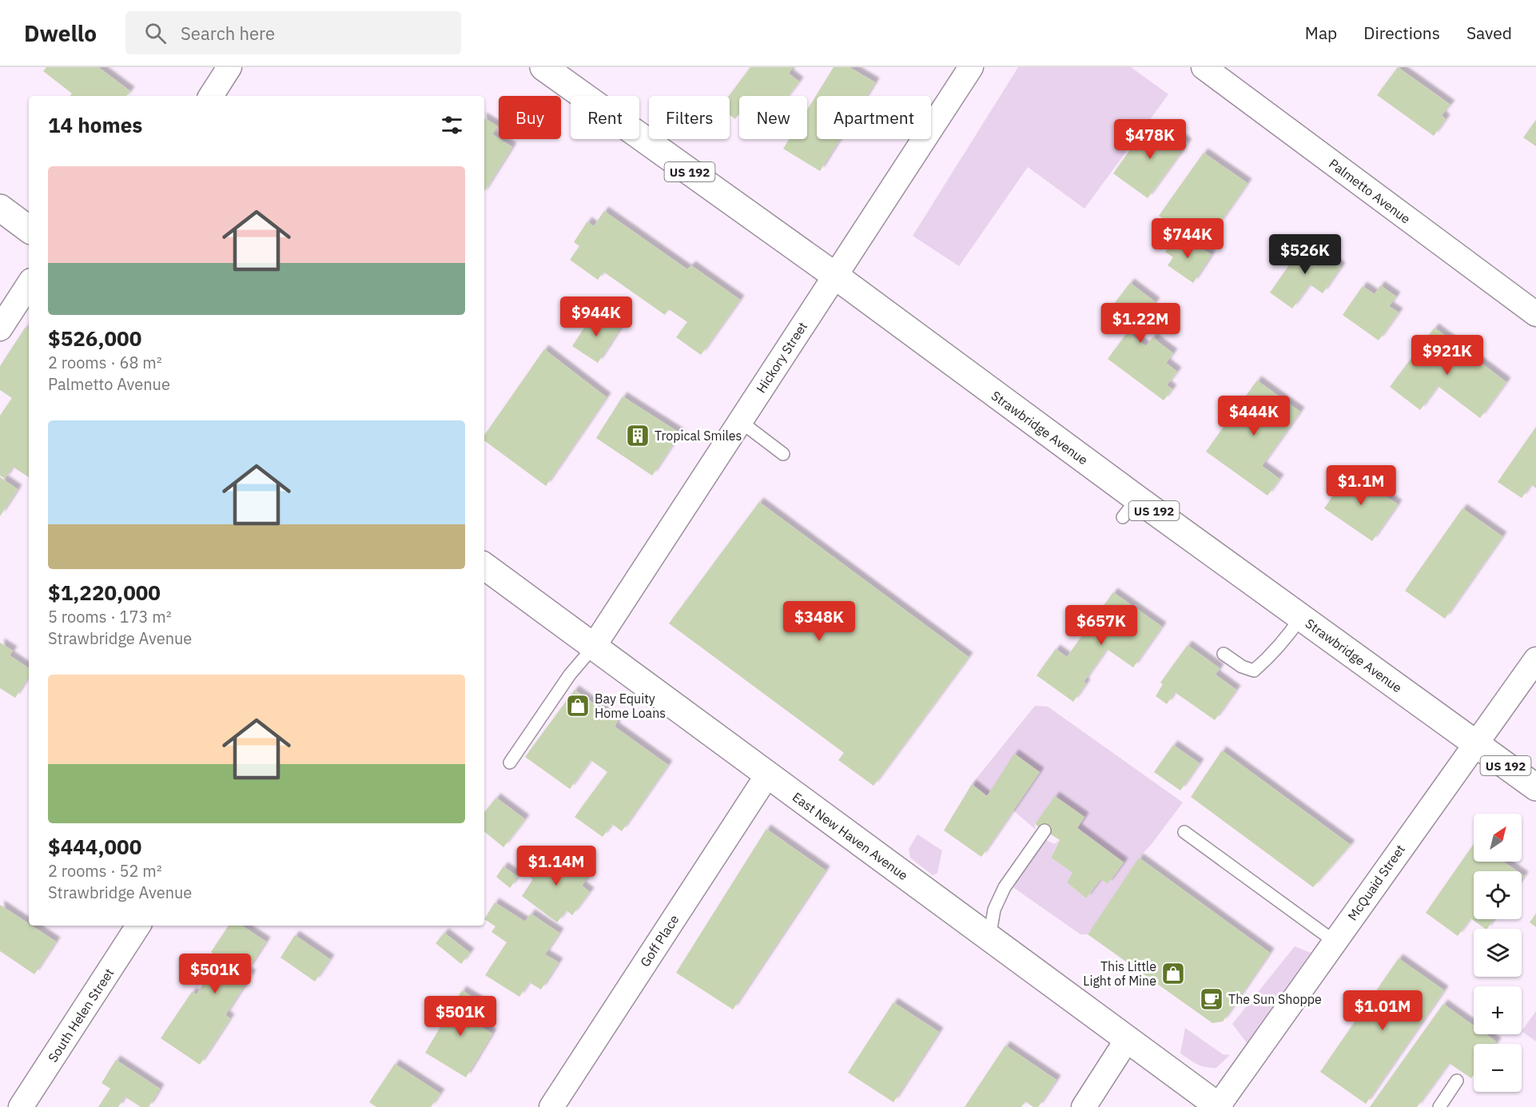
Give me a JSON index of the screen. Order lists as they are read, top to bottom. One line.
{"streets":{"main road":["US 192","Strawbridge Avenue","East New Haven Avenue"],"street":["Palmetto Avenue","Hickory Street","McQuaid Street","Goff Place","South Helen Street"]},"crossings":[["Hickory Street","Strawbridge Avenue"],["Hickory Street","East New Haven Avenue"],["Strawbridge Avenue","McQuaid Street"],["East New Haven Avenue","McQuaid Street"],["East New Haven Avenue","Goff Place"]],"places":{"building":["Tropical Smiles"],"shop":["Bay Equity Home Loans","This Little Light of Mine"],"cafe":["The Sun Shoppe"]},"north":"top right","page":{"header":"Dwello","search":"Search here","nav":["Map","Directions","Saved"],"chip":["Buy","Rent","Filters","New","Apartment"],"heading":"14 homes","price":["$478K","$744K","$526K","$944K","$1.22M","$921K","$444K","$1.1M","$348K","$657K","$1.14M","$501K","$1.01M","$501K"],"list":[{"name":"$526,000","note":"2 rooms · 68 m² · Palmetto Avenue"},{"name":"$1,220,000","note":"5 rooms · 173 m² · Strawbridge Avenue"},{"name":"$444,000","note":"2 rooms · 52 m² · Strawbridge Avenue"}],"map_buttons":["+","−"]}}
